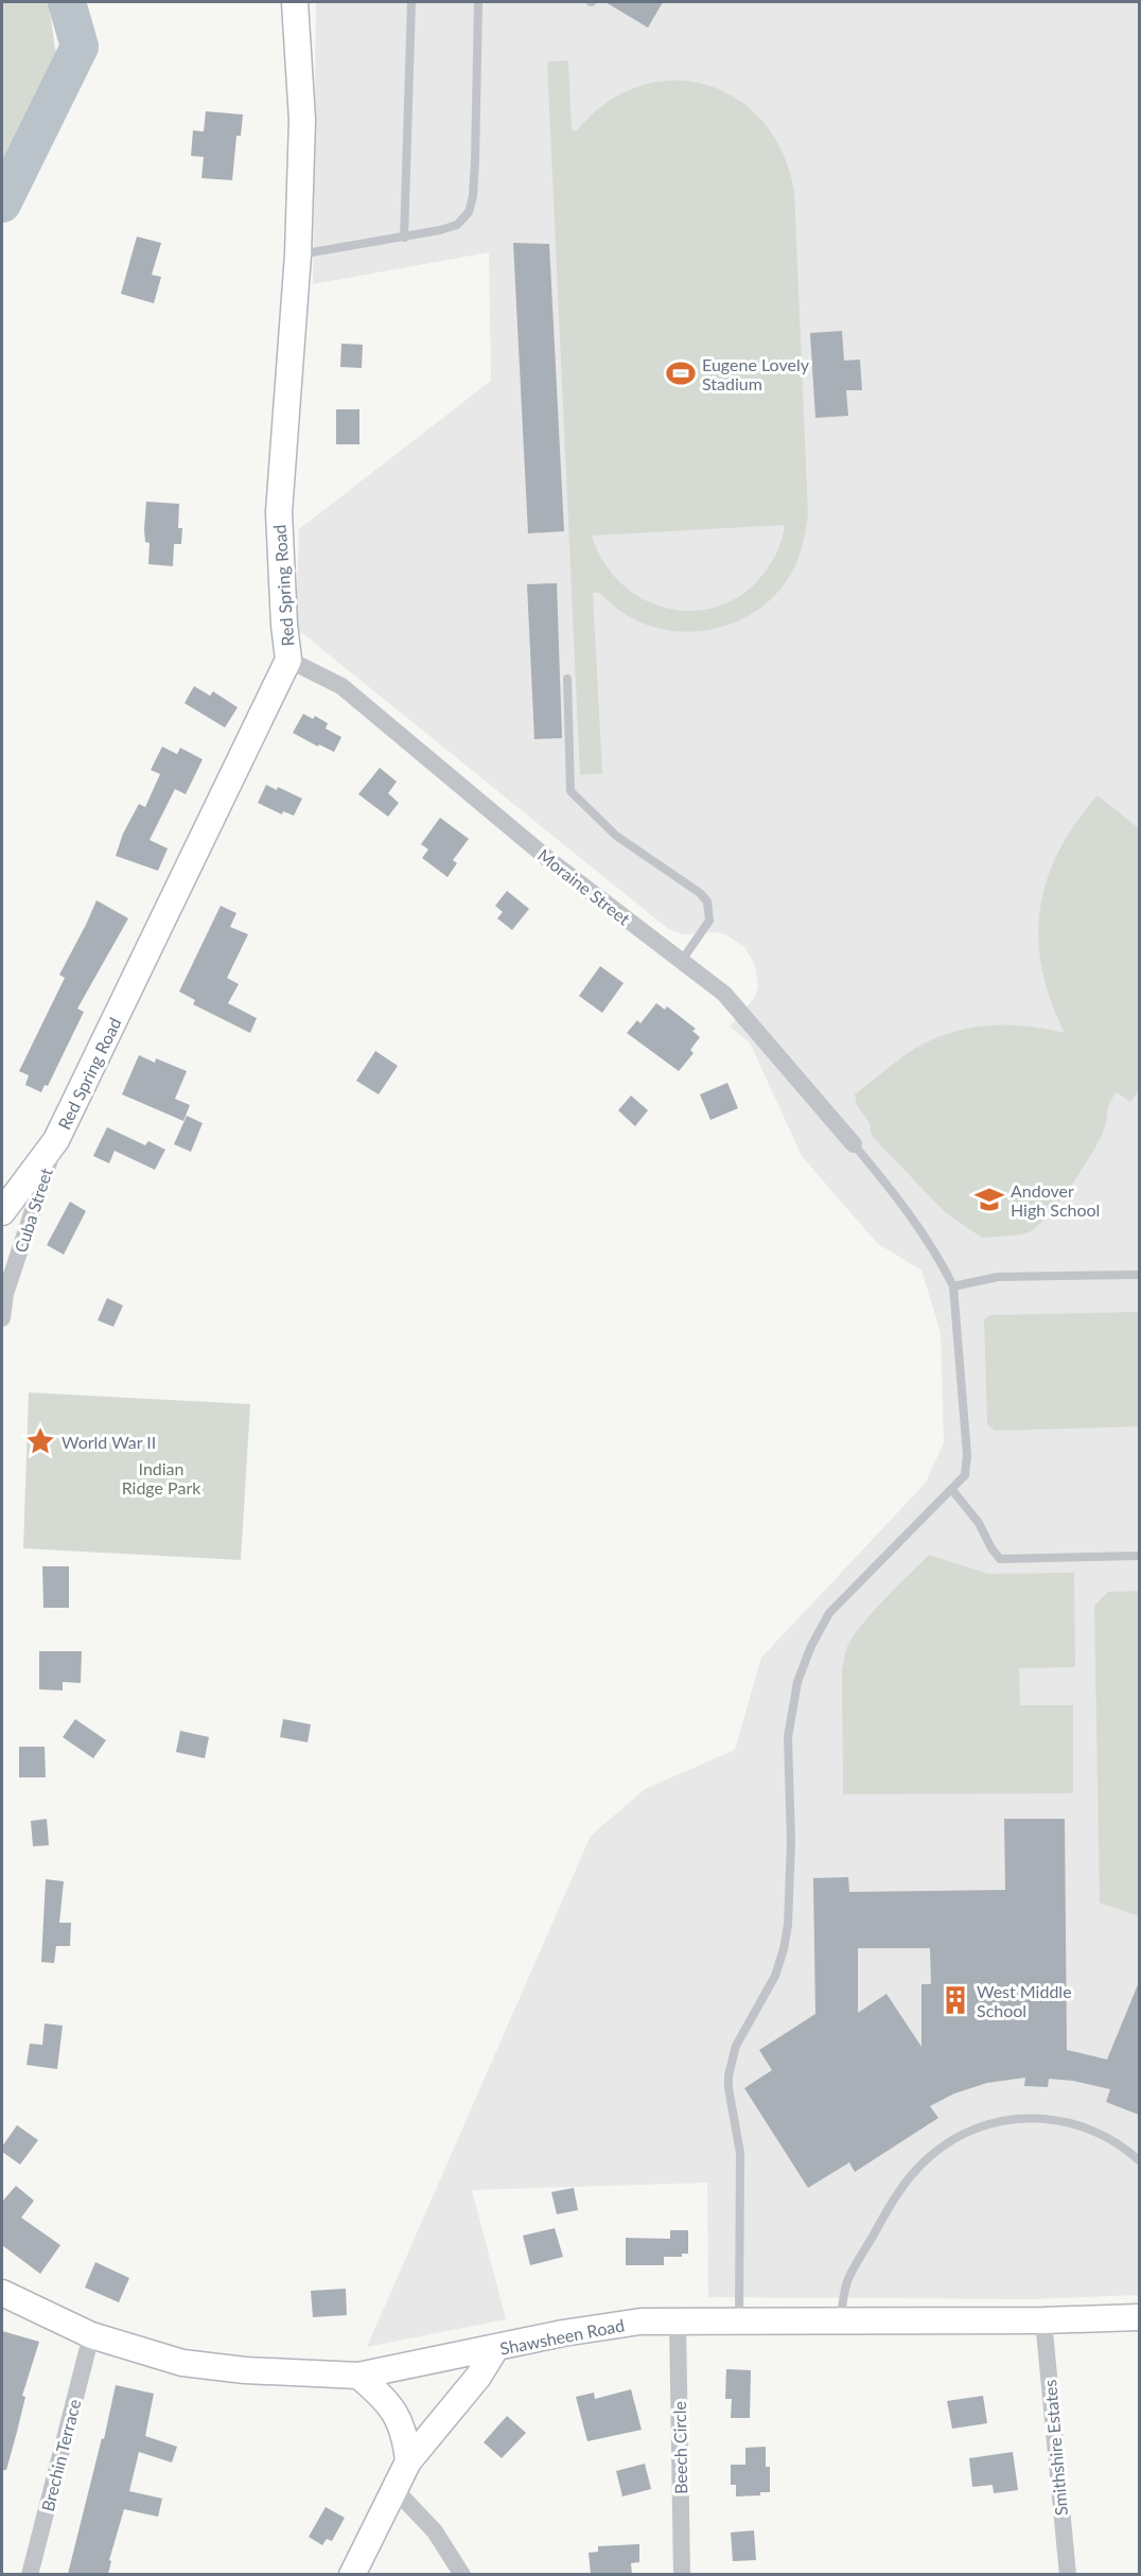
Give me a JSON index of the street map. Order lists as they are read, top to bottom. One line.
{"streets":{"main road":["Red Spring Road","Shawsheen Road"],"street":["Moraine Street","Cuba Street","Beech Circle","Smithshire Estates","Brechin Terrace"]},"crossings":[["Red Spring Road","Moraine Street"],["Red Spring Road","Cuba Street"],["Shawsheen Road","Beech Circle"],["Shawsheen Road","Smithshire Estates"],["Shawsheen Road","Brechin Terrace"]],"parks":["Indian Ridge Park"],"places":{"sports":["Eugene Lovely Stadium"],"school or university":["Andover High School"],"place":["World War II"],"building":["West Middle School"]}}
